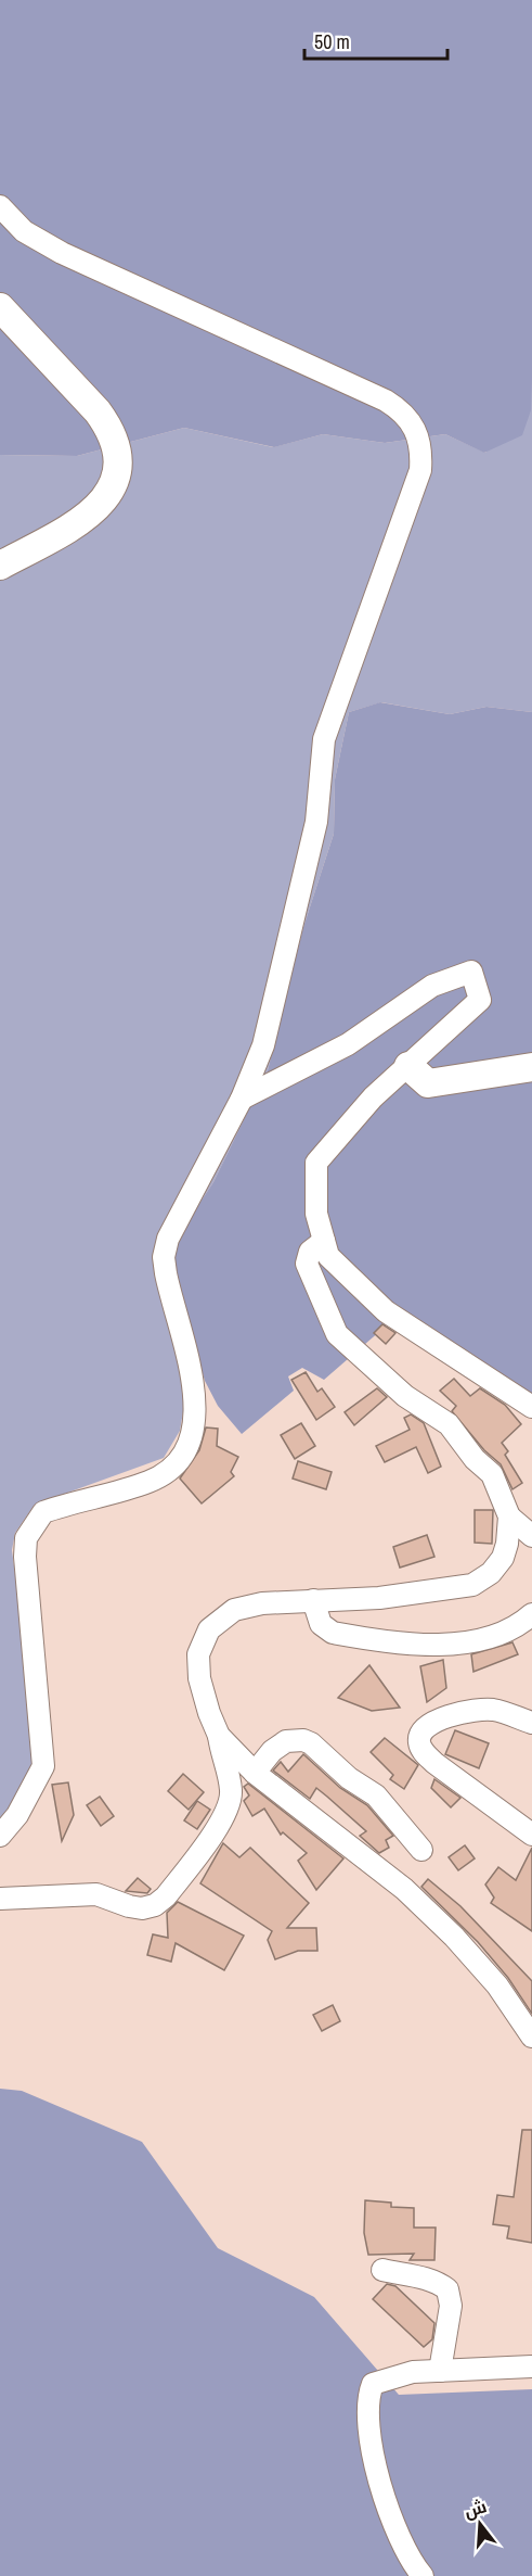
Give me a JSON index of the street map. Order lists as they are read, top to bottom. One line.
{"scale_bar":"50 m","north":"top"}
